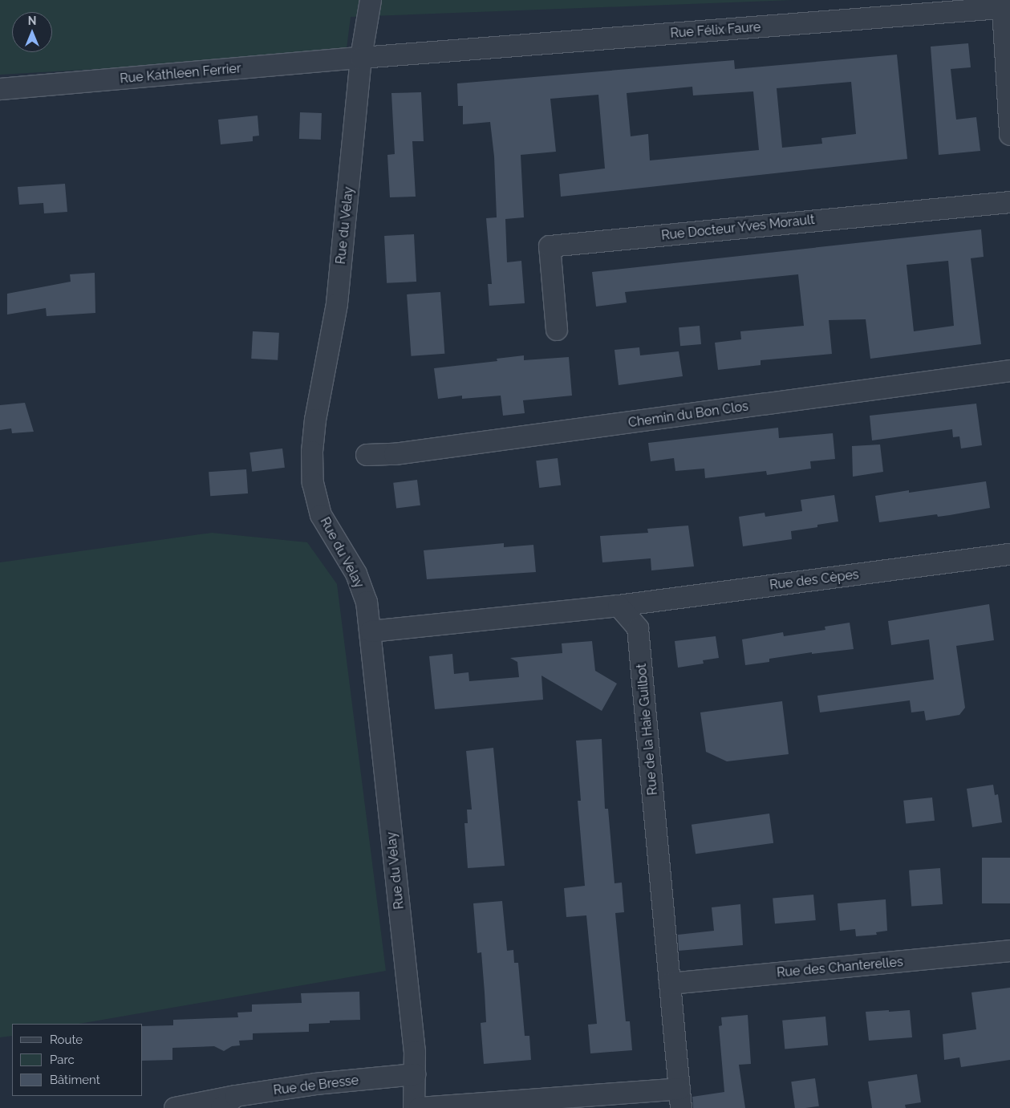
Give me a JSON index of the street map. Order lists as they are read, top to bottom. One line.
{"streets":{"street":["Rue Félix Faure","Rue Kathleen Ferrier","Rue du Velay","Rue Docteur Yves Morault","Chemin du Bon Clos","Rue des Cèpes","Rue de la Haie Guilbot","Rue des Chanterelles","Rue de Bresse"]},"crossings":[["Rue Félix Faure","Rue Kathleen Ferrier"],["Rue Félix Faure","Rue du Velay"],["Rue Kathleen Ferrier","Rue du Velay"],["Rue du Velay","Rue de Bresse"],["Rue des Cèpes","Rue de la Haie Guilbot"],["Rue de la Haie Guilbot","Rue des Chanterelles"]],"legend":["Route","Parc","Bâtiment"],"north":"top"}
